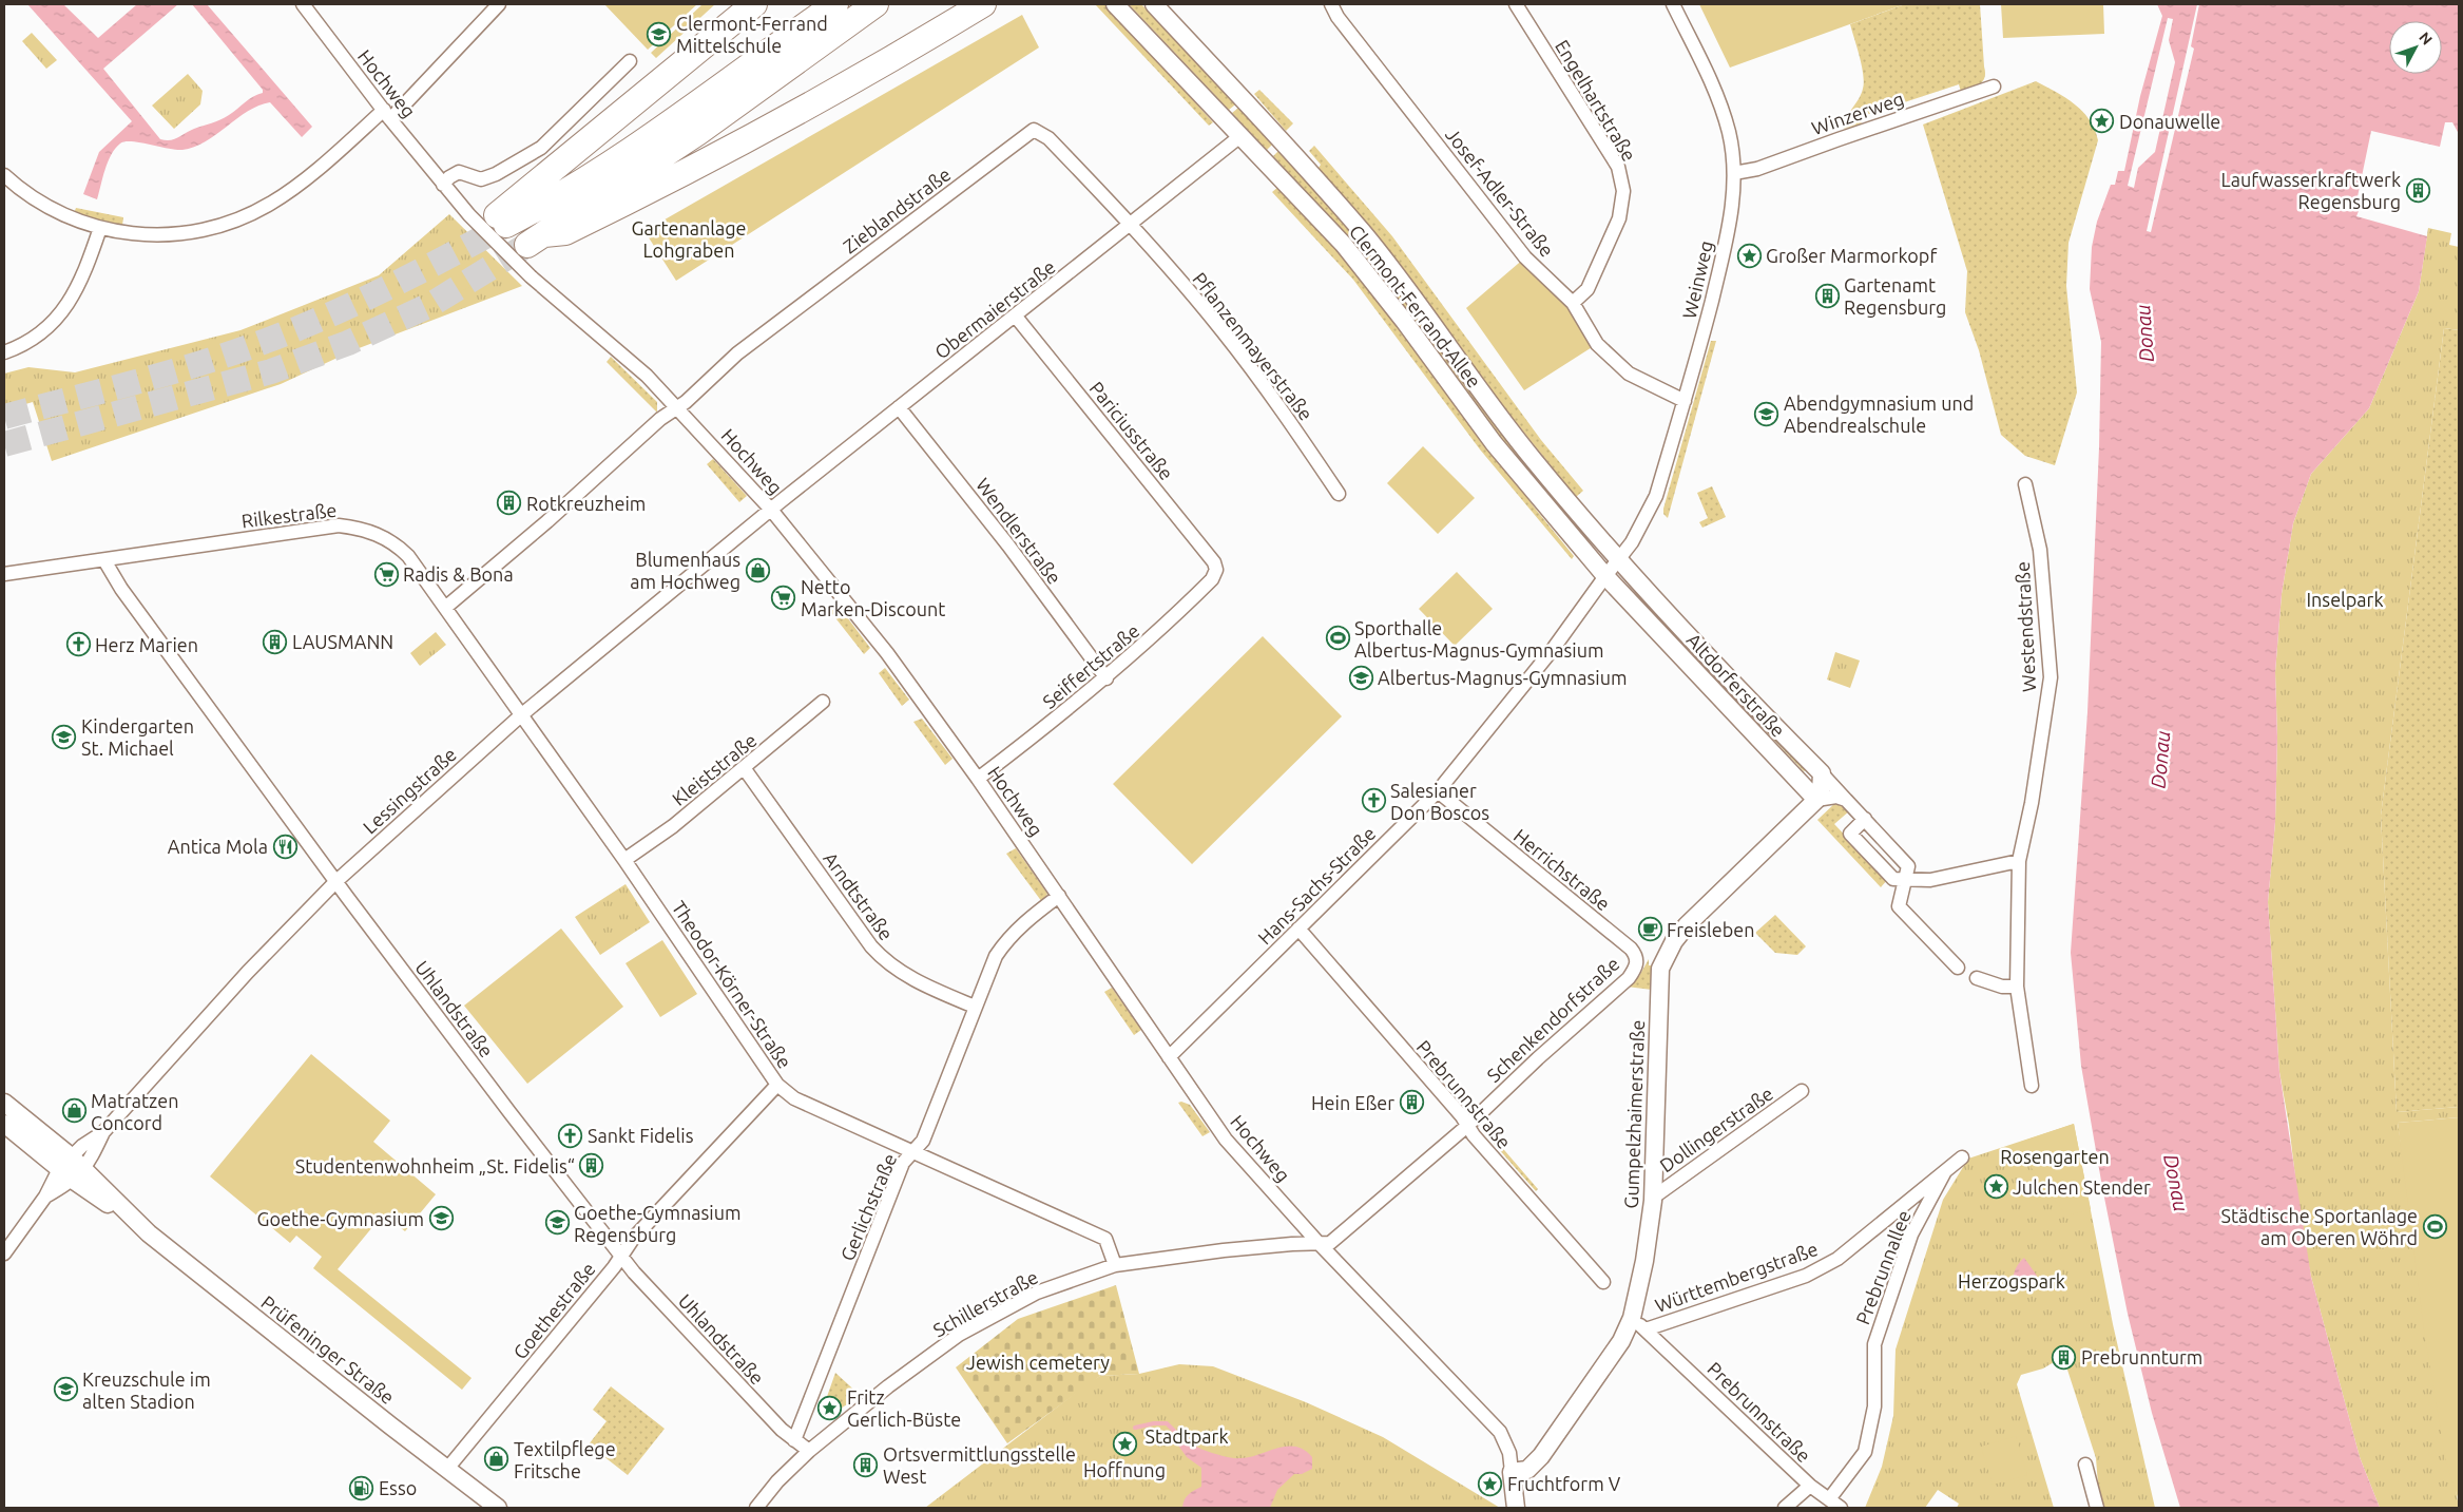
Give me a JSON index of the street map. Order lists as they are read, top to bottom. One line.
{"streets":{"street":["Hochweg","Engelhartstraße","Winzerweg","Josef-Adler-Straße","Zieblandstraße","Weinweg","Clermont-Ferrand-Allee","Obermaierstraße","Pflanzenmayerstraße","Pariciusstraße","Rilkestraße","Wendlerstraße","Westendstraße","Seiffertstraße","Altdorferstraße","Kleiststraße","Lessingstraße","Herrichstraße","Hans-Sachs-Straße","Arndtstraße","Theodor-Körner-Straße","Uhlandstraße","Schenkendorfstraße","Prebrunnstraße","Gumpelzhaimerstraße","Dollingerstraße","Gerlichstraße","Prebrunnallee","Württembergstraße","Schillerstraße","Goethestraße","Prüfeninger Straße"]},"crossings":[["Hochweg","Zieblandstraße"],["Hochweg","Obermaierstraße"],["Hochweg","Seiffertstraße"],["Hochweg","Lessingstraße"],["Hochweg","Hans-Sachs-Straße"],["Hochweg","Schenkendorfstraße"],["Hochweg","Gumpelzhaimerstraße"],["Hochweg","Gerlichstraße"],["Hochweg","Schillerstraße"],["Engelhartstraße","Josef-Adler-Straße"],["Winzerweg","Weinweg"],["Josef-Adler-Straße","Weinweg"],["Zieblandstraße","Obermaierstraße"],["Zieblandstraße","Pflanzenmayerstraße"],["Weinweg","Clermont-Ferrand-Allee"],["Weinweg","Altdorferstraße"],["Weinweg","Hans-Sachs-Straße"],["Clermont-Ferrand-Allee","Obermaierstraße"],["Clermont-Ferrand-Allee","Altdorferstraße"],["Clermont-Ferrand-Allee","Hans-Sachs-Straße"],["Obermaierstraße","Pflanzenmayerstraße"],["Obermaierstraße","Pariciusstraße"],["Obermaierstraße","Wendlerstraße"],["Obermaierstraße","Lessingstraße"],["Pariciusstraße","Seiffertstraße"],["Rilkestraße","Lessingstraße"],["Rilkestraße","Theodor-Körner-Straße"],["Rilkestraße","Uhlandstraße"],["Wendlerstraße","Seiffertstraße"],["Altdorferstraße","Hans-Sachs-Straße"],["Altdorferstraße","Gumpelzhaimerstraße"],["Kleiststraße","Arndtstraße"],["Kleiststraße","Theodor-Körner-Straße"],["Lessingstraße","Theodor-Körner-Straße"],["Lessingstraße","Uhlandstraße"],["Lessingstraße","Prüfeninger Straße"],["Herrichstraße","Hans-Sachs-Straße"],["Herrichstraße","Schenkendorfstraße"],["Hans-Sachs-Straße","Prebrunnstraße"],["Arndtstraße","Gerlichstraße"],["Theodor-Körner-Straße","Gerlichstraße"],["Theodor-Körner-Straße","Schillerstraße"],["Theodor-Körner-Straße","Goethestraße"],["Uhlandstraße","Gerlichstraße"],["Uhlandstraße","Schillerstraße"],["Uhlandstraße","Goethestraße"],["Schenkendorfstraße","Prebrunnstraße"],["Schenkendorfstraße","Schillerstraße"],["Prebrunnstraße","Gumpelzhaimerstraße"],["Prebrunnstraße","Prebrunnallee"],["Prebrunnstraße","Württembergstraße"],["Gumpelzhaimerstraße","Dollingerstraße"],["Prebrunnallee","Württembergstraße"],["Goethestraße","Prüfeninger Straße"]],"water":["Donau"],"parks":["Gartenanlage Lohgraben","Inselpark","Rosengarten","Herzogspark","Jewish cemetery","Stadtpark"],"places":{"school or university":["Clermont-Ferrand Mittelschule","Abendgymnasium und Abendrealschule","Albertus-Magnus-Gymnasium","Kindergarten St. Michael","Goethe-Gymnasium","Goethe-Gymnasium Regensburg","Kreuzschule im alten Stadion"],"place":["Donauwelle","Großer Marmorkopf","Julchen Stender","Fritz Gerlich-Büste","Hoffnung","Fruchtform V"],"building":["Laufwasserkraftwerk Regensburg","Gartenamt Regensburg","Rotkreuzheim","LAUSMANN","Hein Eßer","Studentenwohnheim „St. Fidelis“","Prebrunnturm","Ortsvermittlungsstelle West"],"shop":["Blumenhaus am Hochweg","Matratzen Concord","Textilpflege Fritsche"],"supermarket":["Radis & Bona","Netto Marken-Discount"],"sports":["Sporthalle Albertus-Magnus-Gymnasium","Städtische Sportanlage am Oberen Wöhrd"],"church":["Herz Marien","Salesianer Don Boscos","Sankt Fidelis"],"restaurant":["Antica Mola"],"cafe":["Freisleben"],"fuel station":["Esso"]},"north":"top right"}
